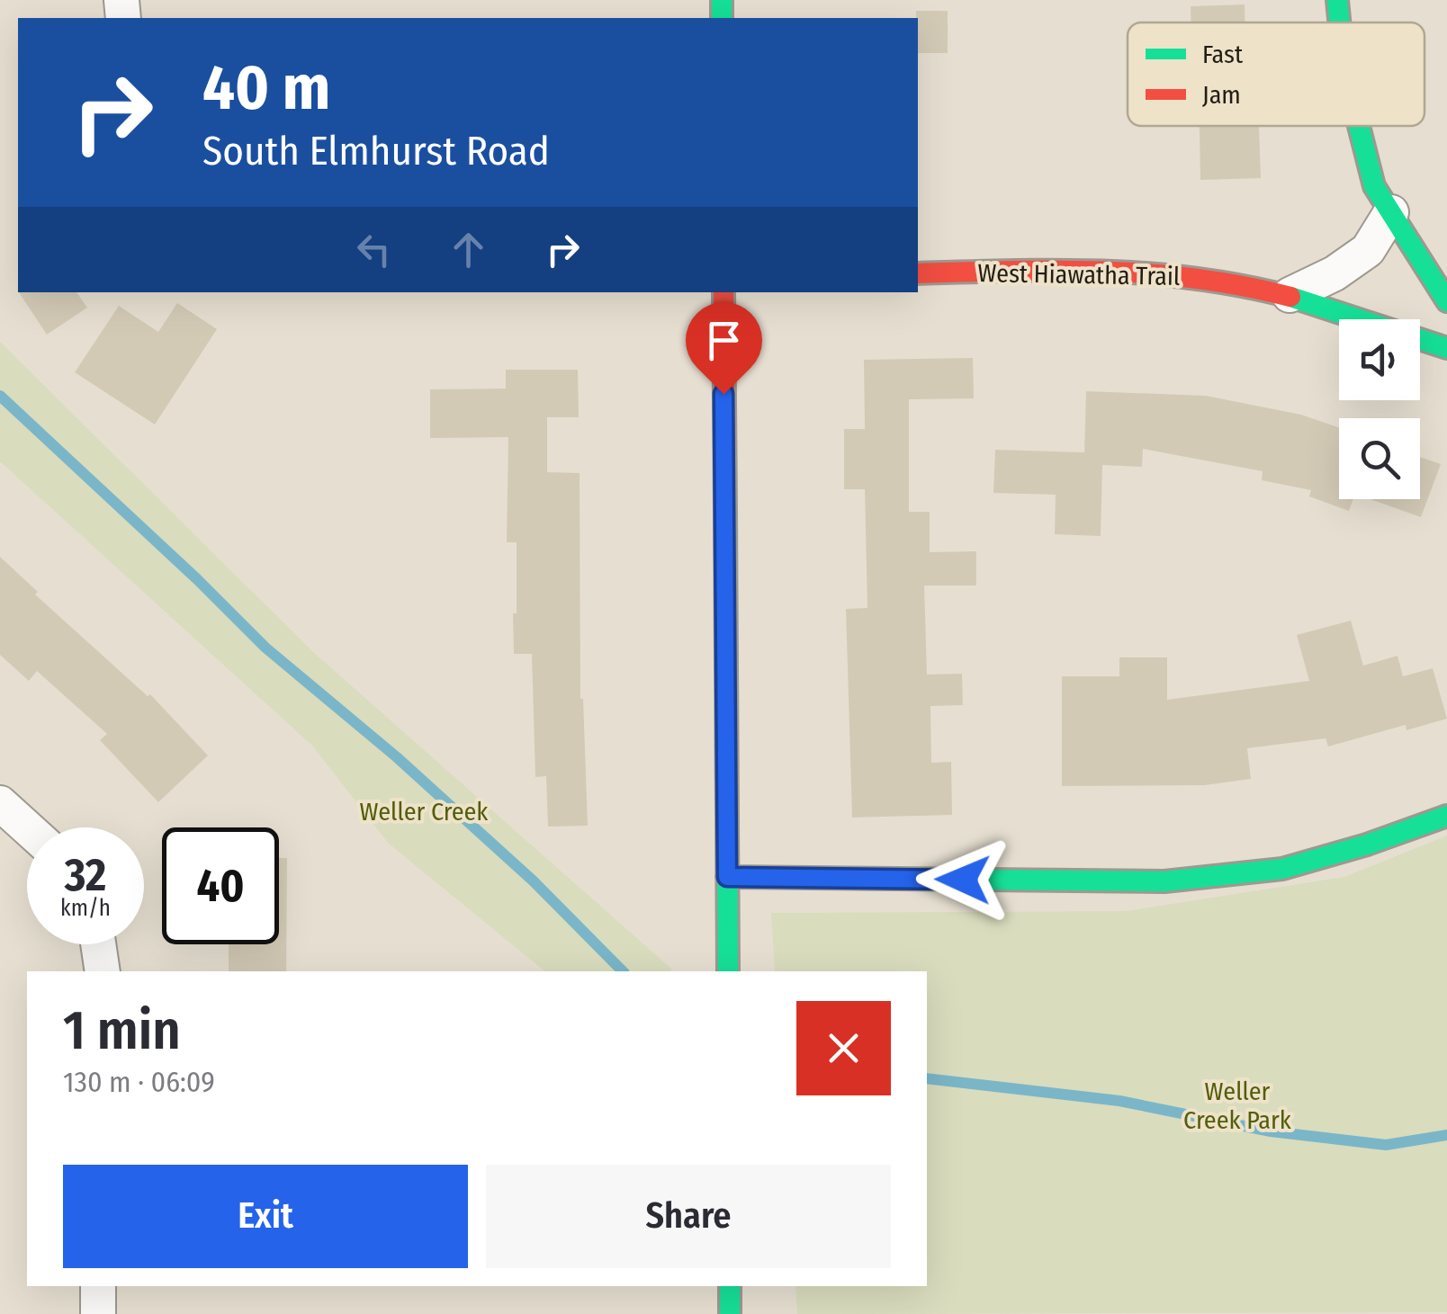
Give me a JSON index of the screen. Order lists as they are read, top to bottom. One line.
{"streets":{"street":["West Hiawatha Trail"]},"parks":["Weller Creek","Weller Creek Park"],"legend":["Fast","Jam"],"page":{"turn":["40 m","South Elmhurst Road"],"speed":"32 km/h","limit":"40","heading":["1 min","130 m · 06:09"],"buttons":["Exit","Share"]}}
